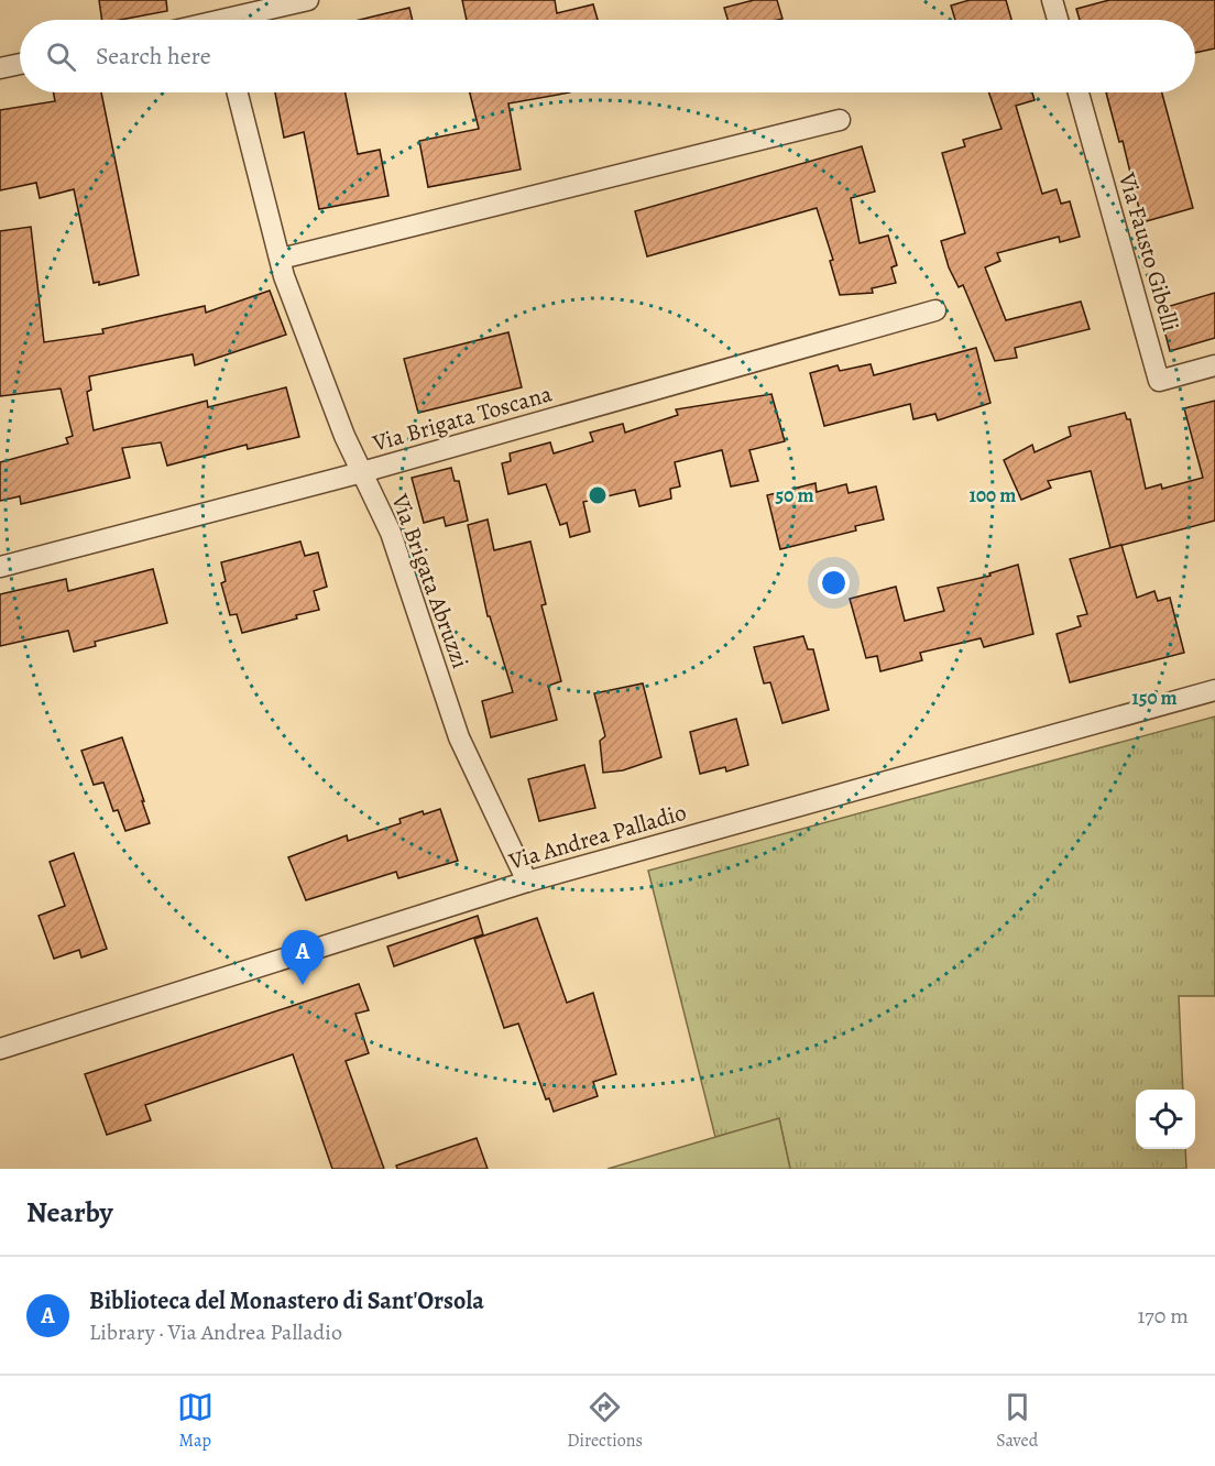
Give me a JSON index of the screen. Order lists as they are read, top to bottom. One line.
{"streets":{"street":["Via Fausto Gibelli","Via Brigata Toscana","Via Brigata Abruzzi","Via Andrea Palladio"]},"crossings":[["Via Brigata Toscana","Via Brigata Abruzzi"],["Via Brigata Abruzzi","Via Andrea Palladio"]],"page":{"search":"Search here","pins":"A","heading":"Nearby","list":[{"mark":"A","name":"Biblioteca del Monastero di Sant'Orsola","note":"Library · Via Andrea Palladio","value":"170 m"}],"nav":["Map","Directions","Saved"]},"rings":["50 m","100 m","150 m"]}
